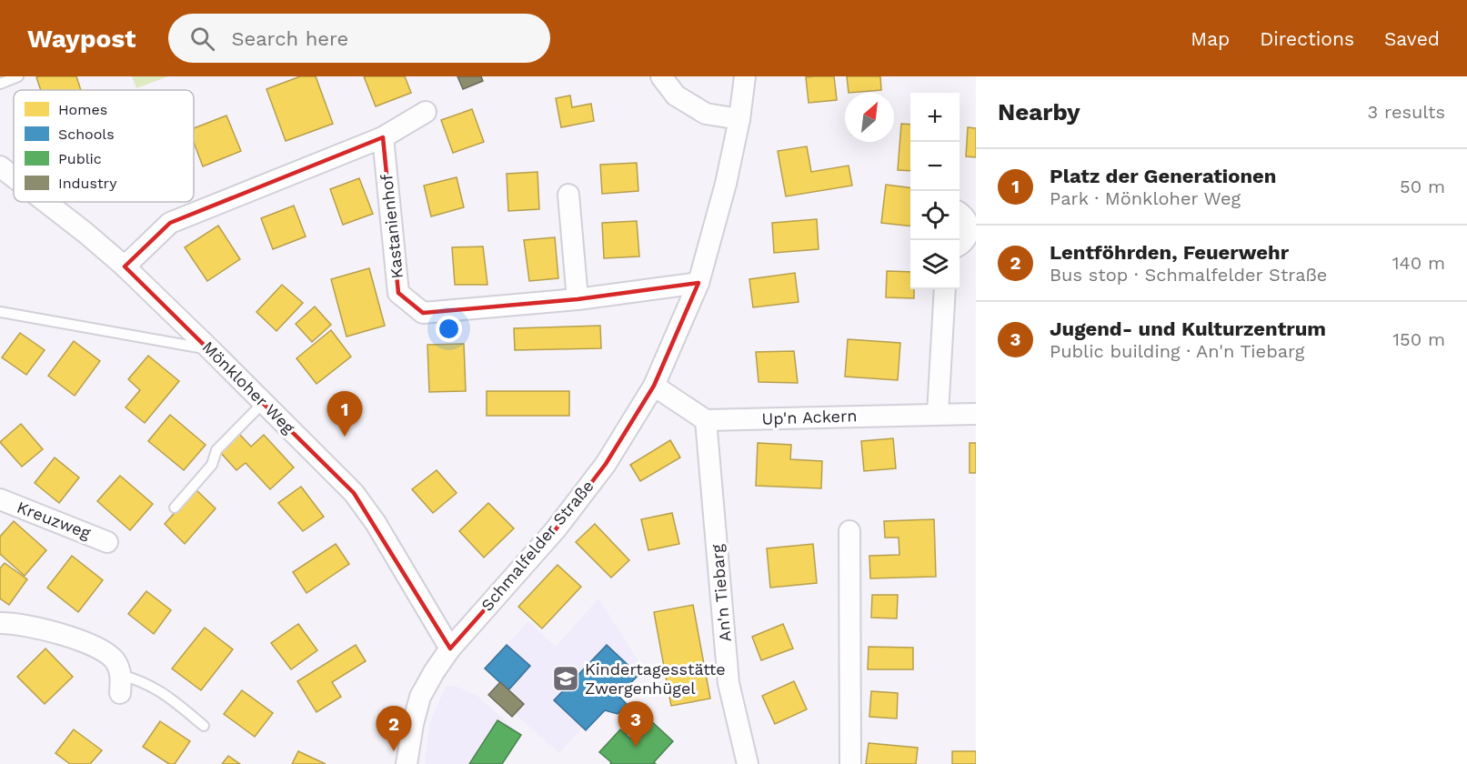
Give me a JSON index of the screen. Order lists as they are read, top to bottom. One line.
{"streets":{"street":["Kastanienhof","Mönkloher Weg","Up'n Ackern","Kreuzweg","Schmalfelder Straße","An'n Tiebarg"]},"crossings":[["Kastanienhof","Schmalfelder Straße"],["Mönkloher Weg","Schmalfelder Straße"],["Up'n Ackern","An'n Tiebarg"]],"places":{"school or university":["Kindertagesstätte Zwergenhügel"]},"legend":["Homes","Schools","Public","Industry"],"north":"top right","page":{"header":"Waypost","search":"Search here","nav":["Map","Directions","Saved"],"heading":["Nearby","3 results"],"map_buttons":["+","−"],"list":[{"mark":"1","name":"Platz der Generationen","note":"Park · Mönkloher Weg","value":"50 m"},{"mark":"2","name":"Lentföhrden, Feuerwehr","note":"Bus stop · Schmalfelder Straße","value":"140 m"},{"mark":"3","name":"Jugend- und Kulturzentrum","note":"Public building · An'n Tiebarg","value":"150 m"}],"pins":["1","3","2"]}}
